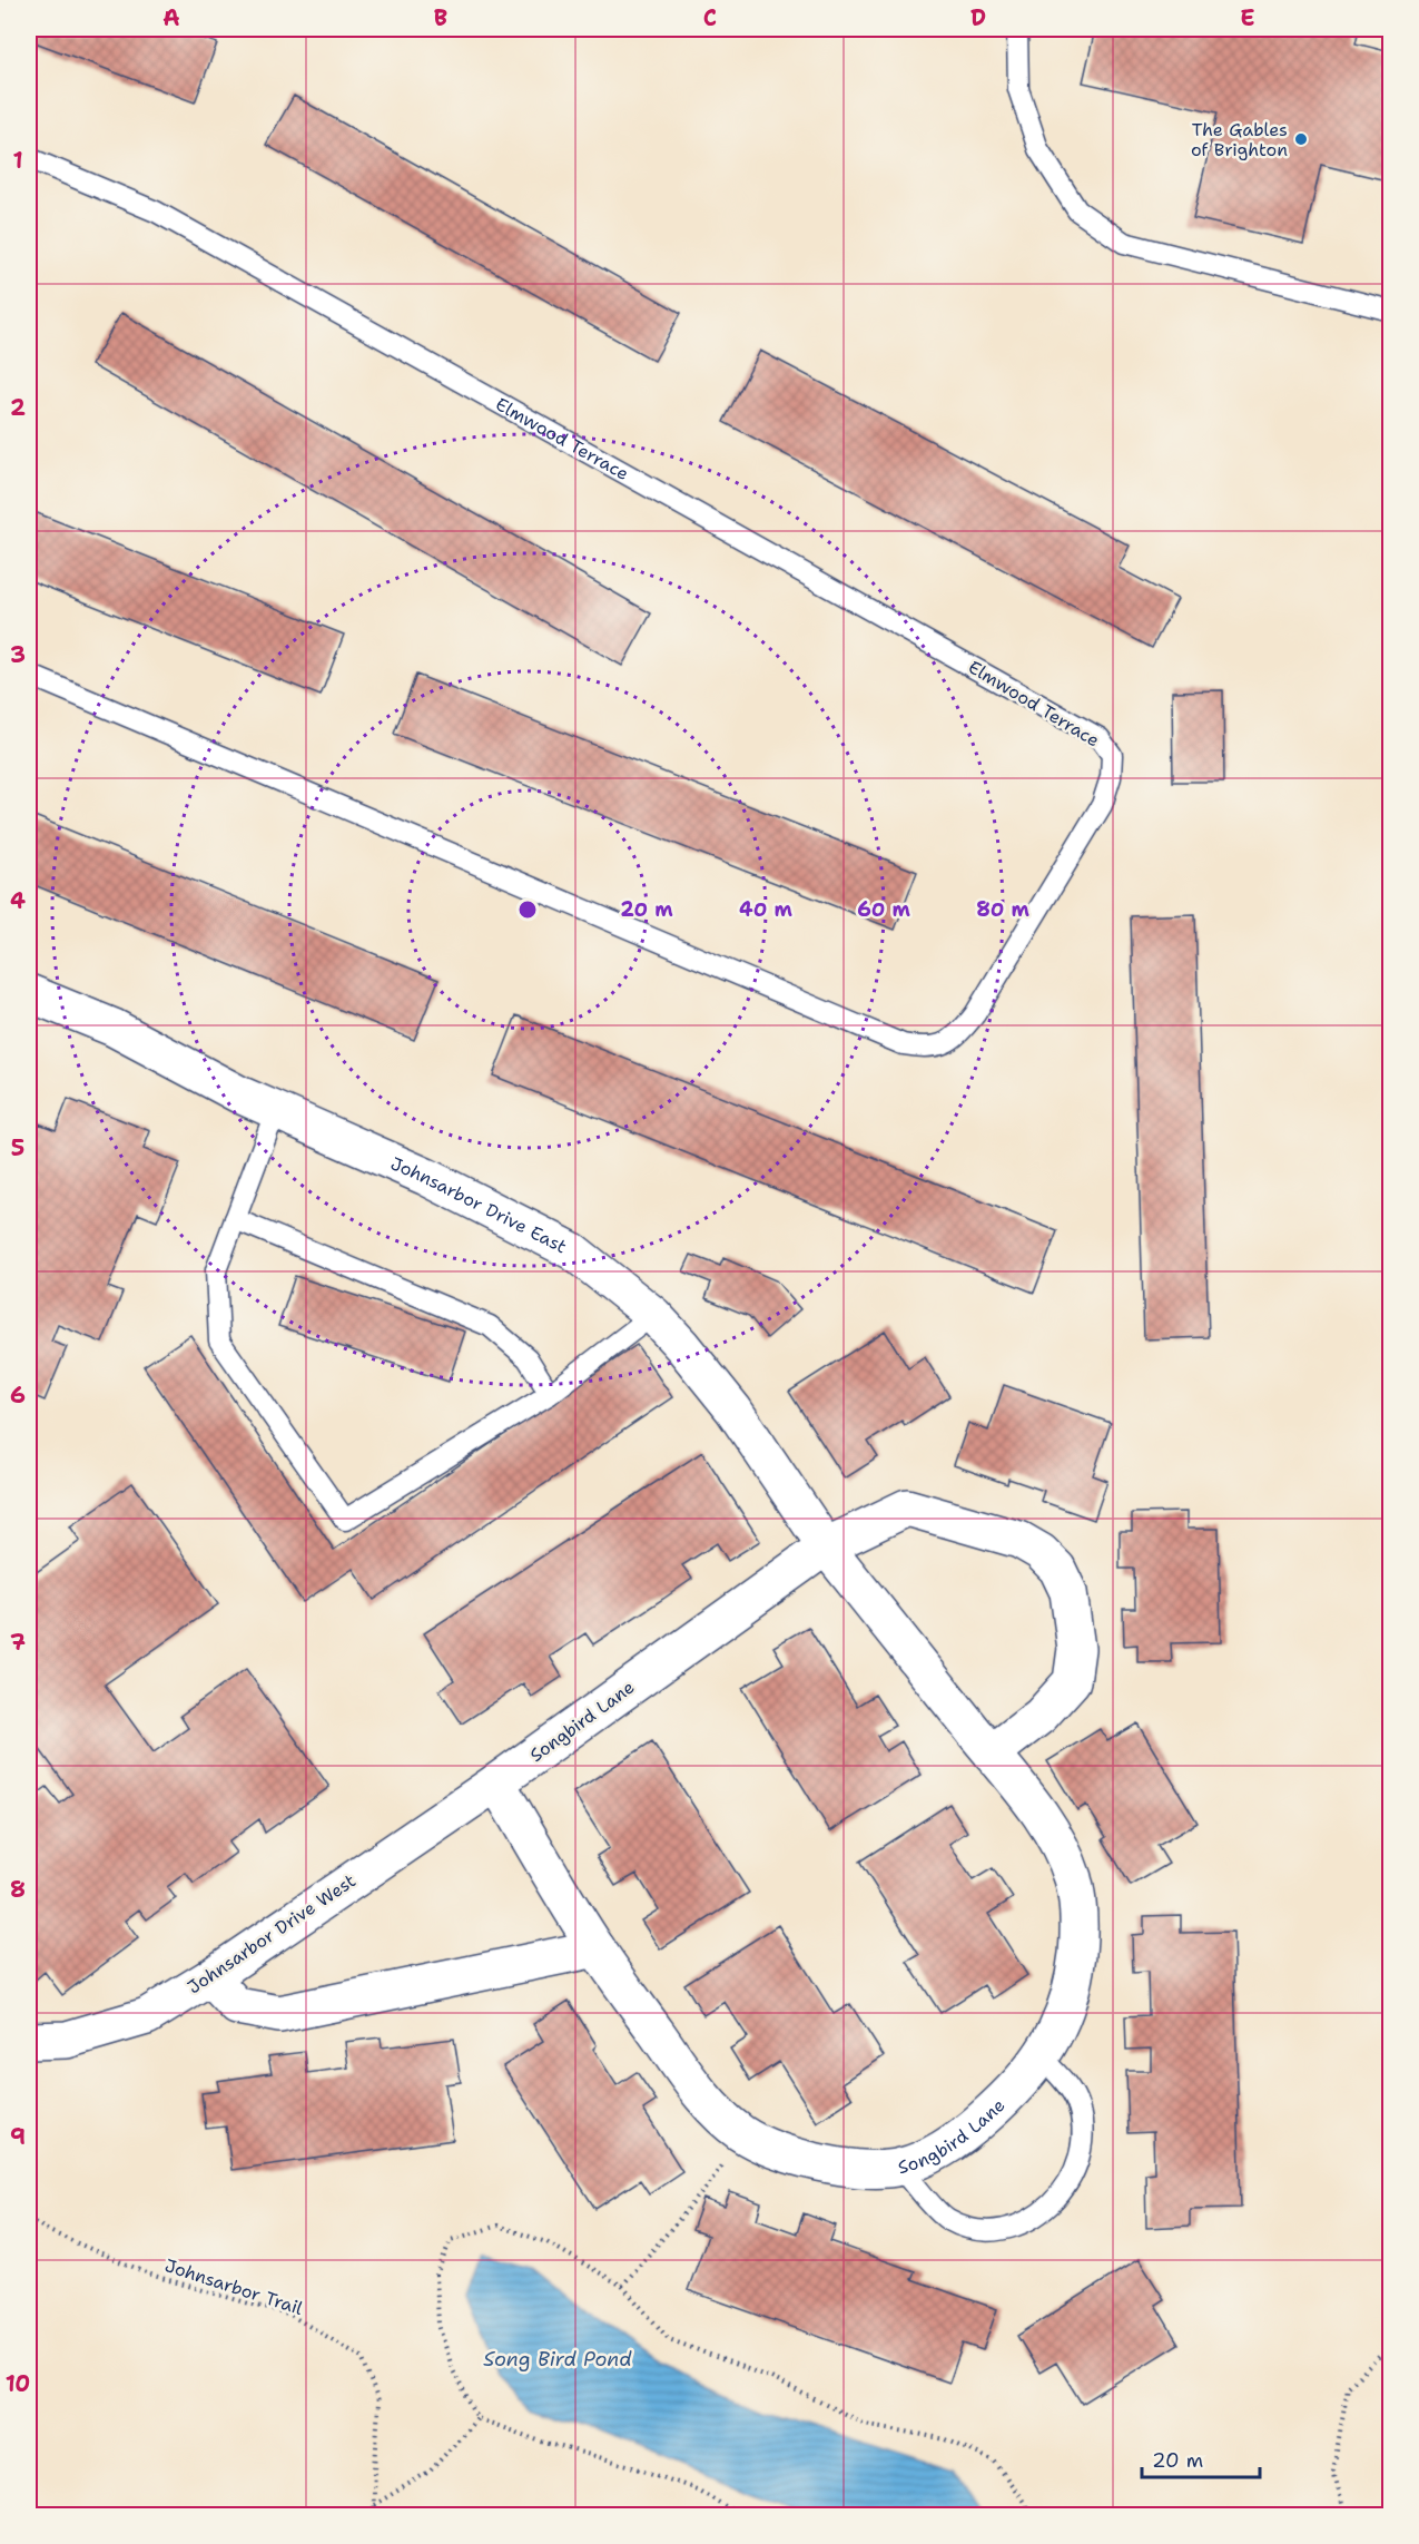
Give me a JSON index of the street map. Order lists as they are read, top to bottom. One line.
{"streets":{"street":["Johnsarbor Drive East","Songbird Lane","Johnsarbor Drive West"],"lane":["Elmwood Terrace"],"path":["Johnsarbor Trail"]},"crossings":[["Johnsarbor Drive East","Songbird Lane"],["Songbird Lane","Johnsarbor Drive West"]],"water":["Song Bird Pond"],"places":["The Gables of Brighton"],"scale_bar":"20 m","grid":{"columns":["A","B","C","D","E"],"rows":["1","2","3","4","5","6","7","8","9","10"]},"rings":["20 m","40 m","60 m","80 m"]}
